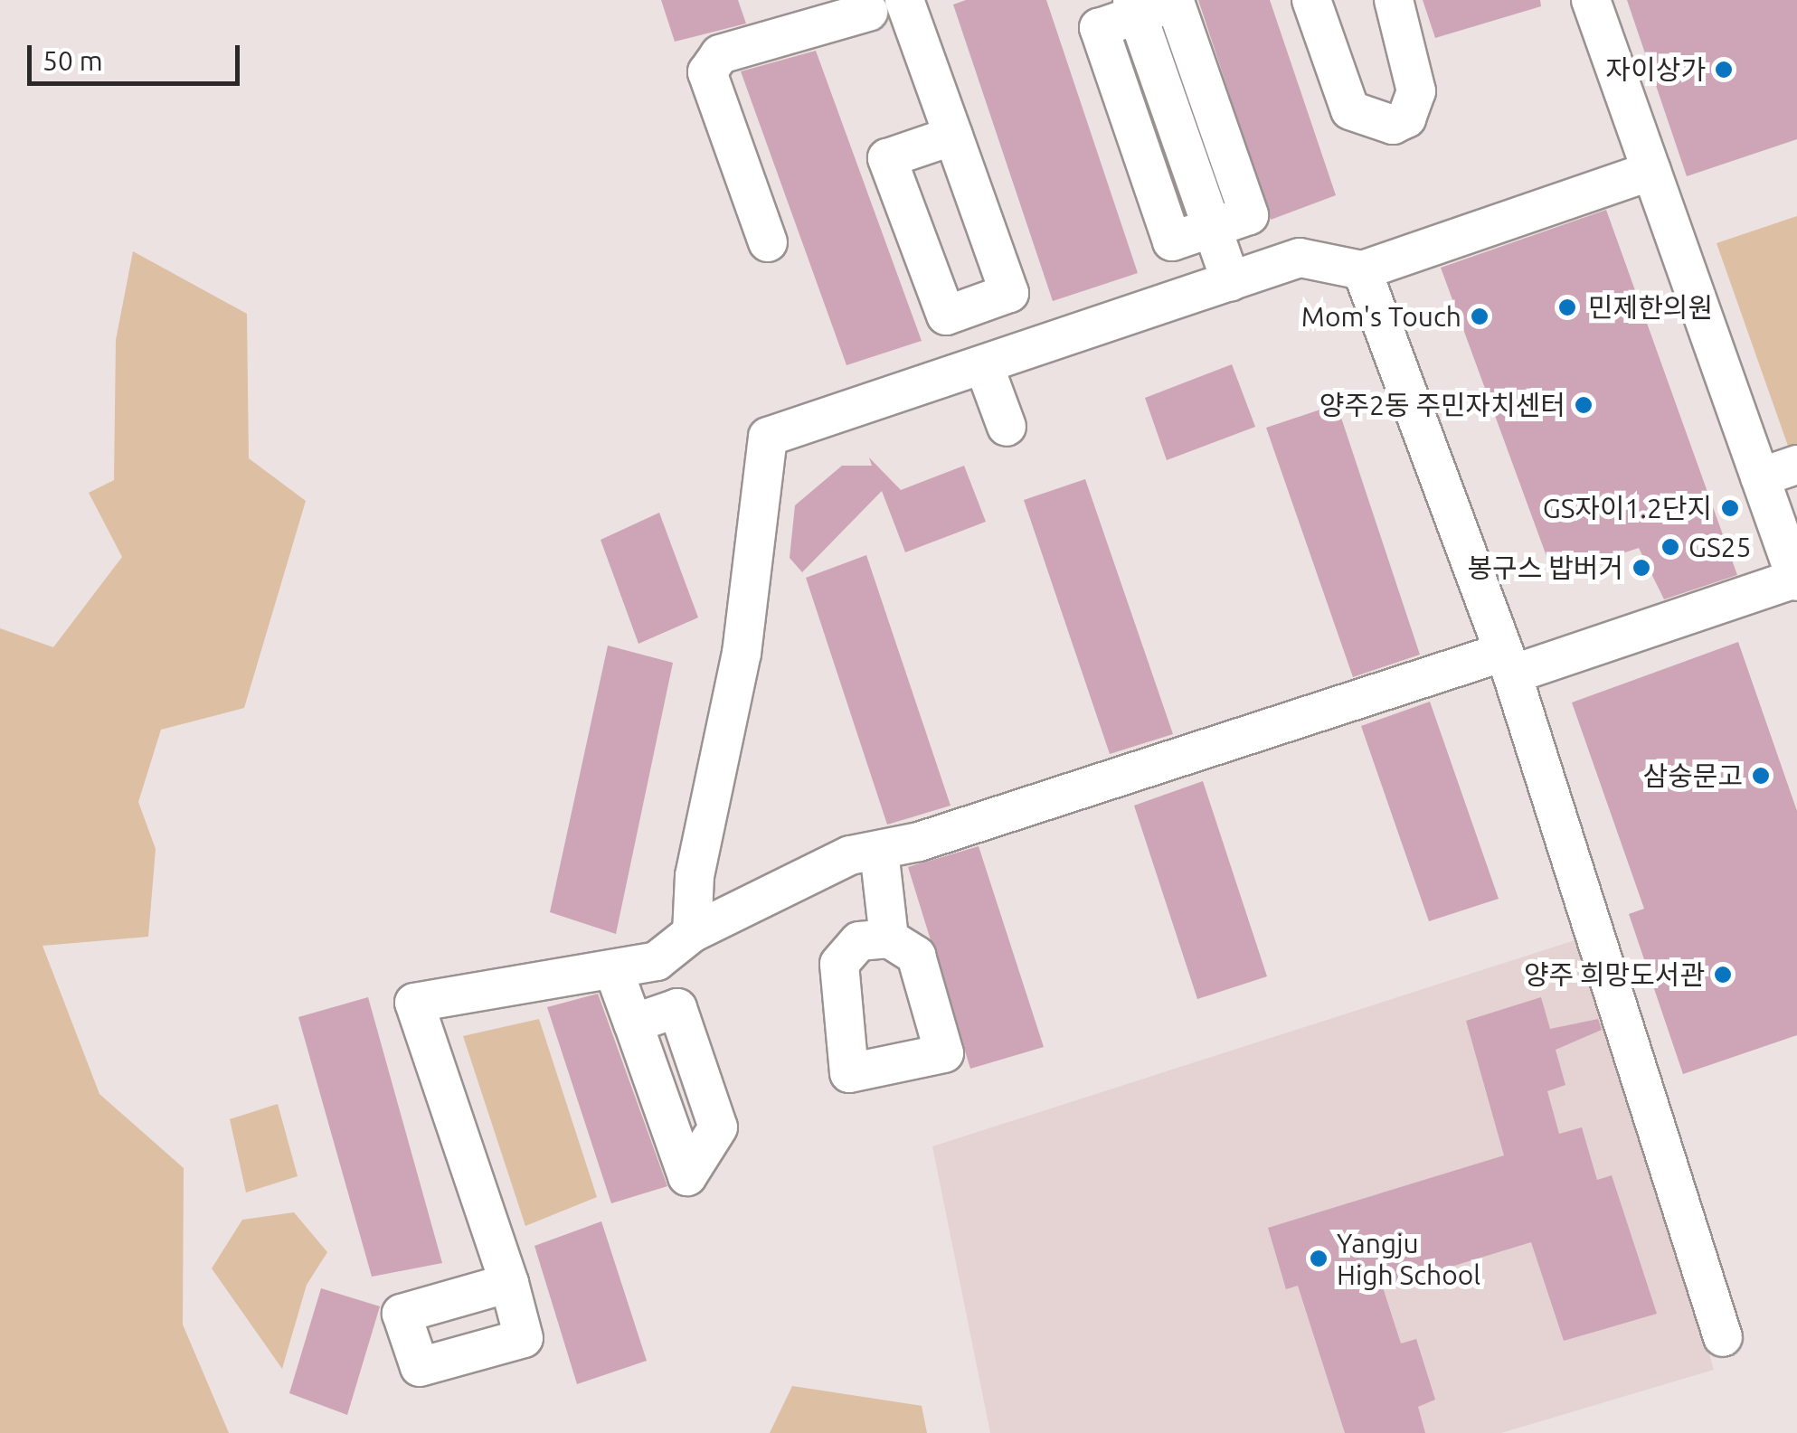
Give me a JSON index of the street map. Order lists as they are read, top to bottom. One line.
{"places":["자이상가","민제한의원","Mom's Touch","양주2동 주민자치센터","GS자이1.2단지","GS25","봉구스 밥버거","삼숭문고","양주 희망도서관","Yangju High School"],"scale_bar":"50 m"}
